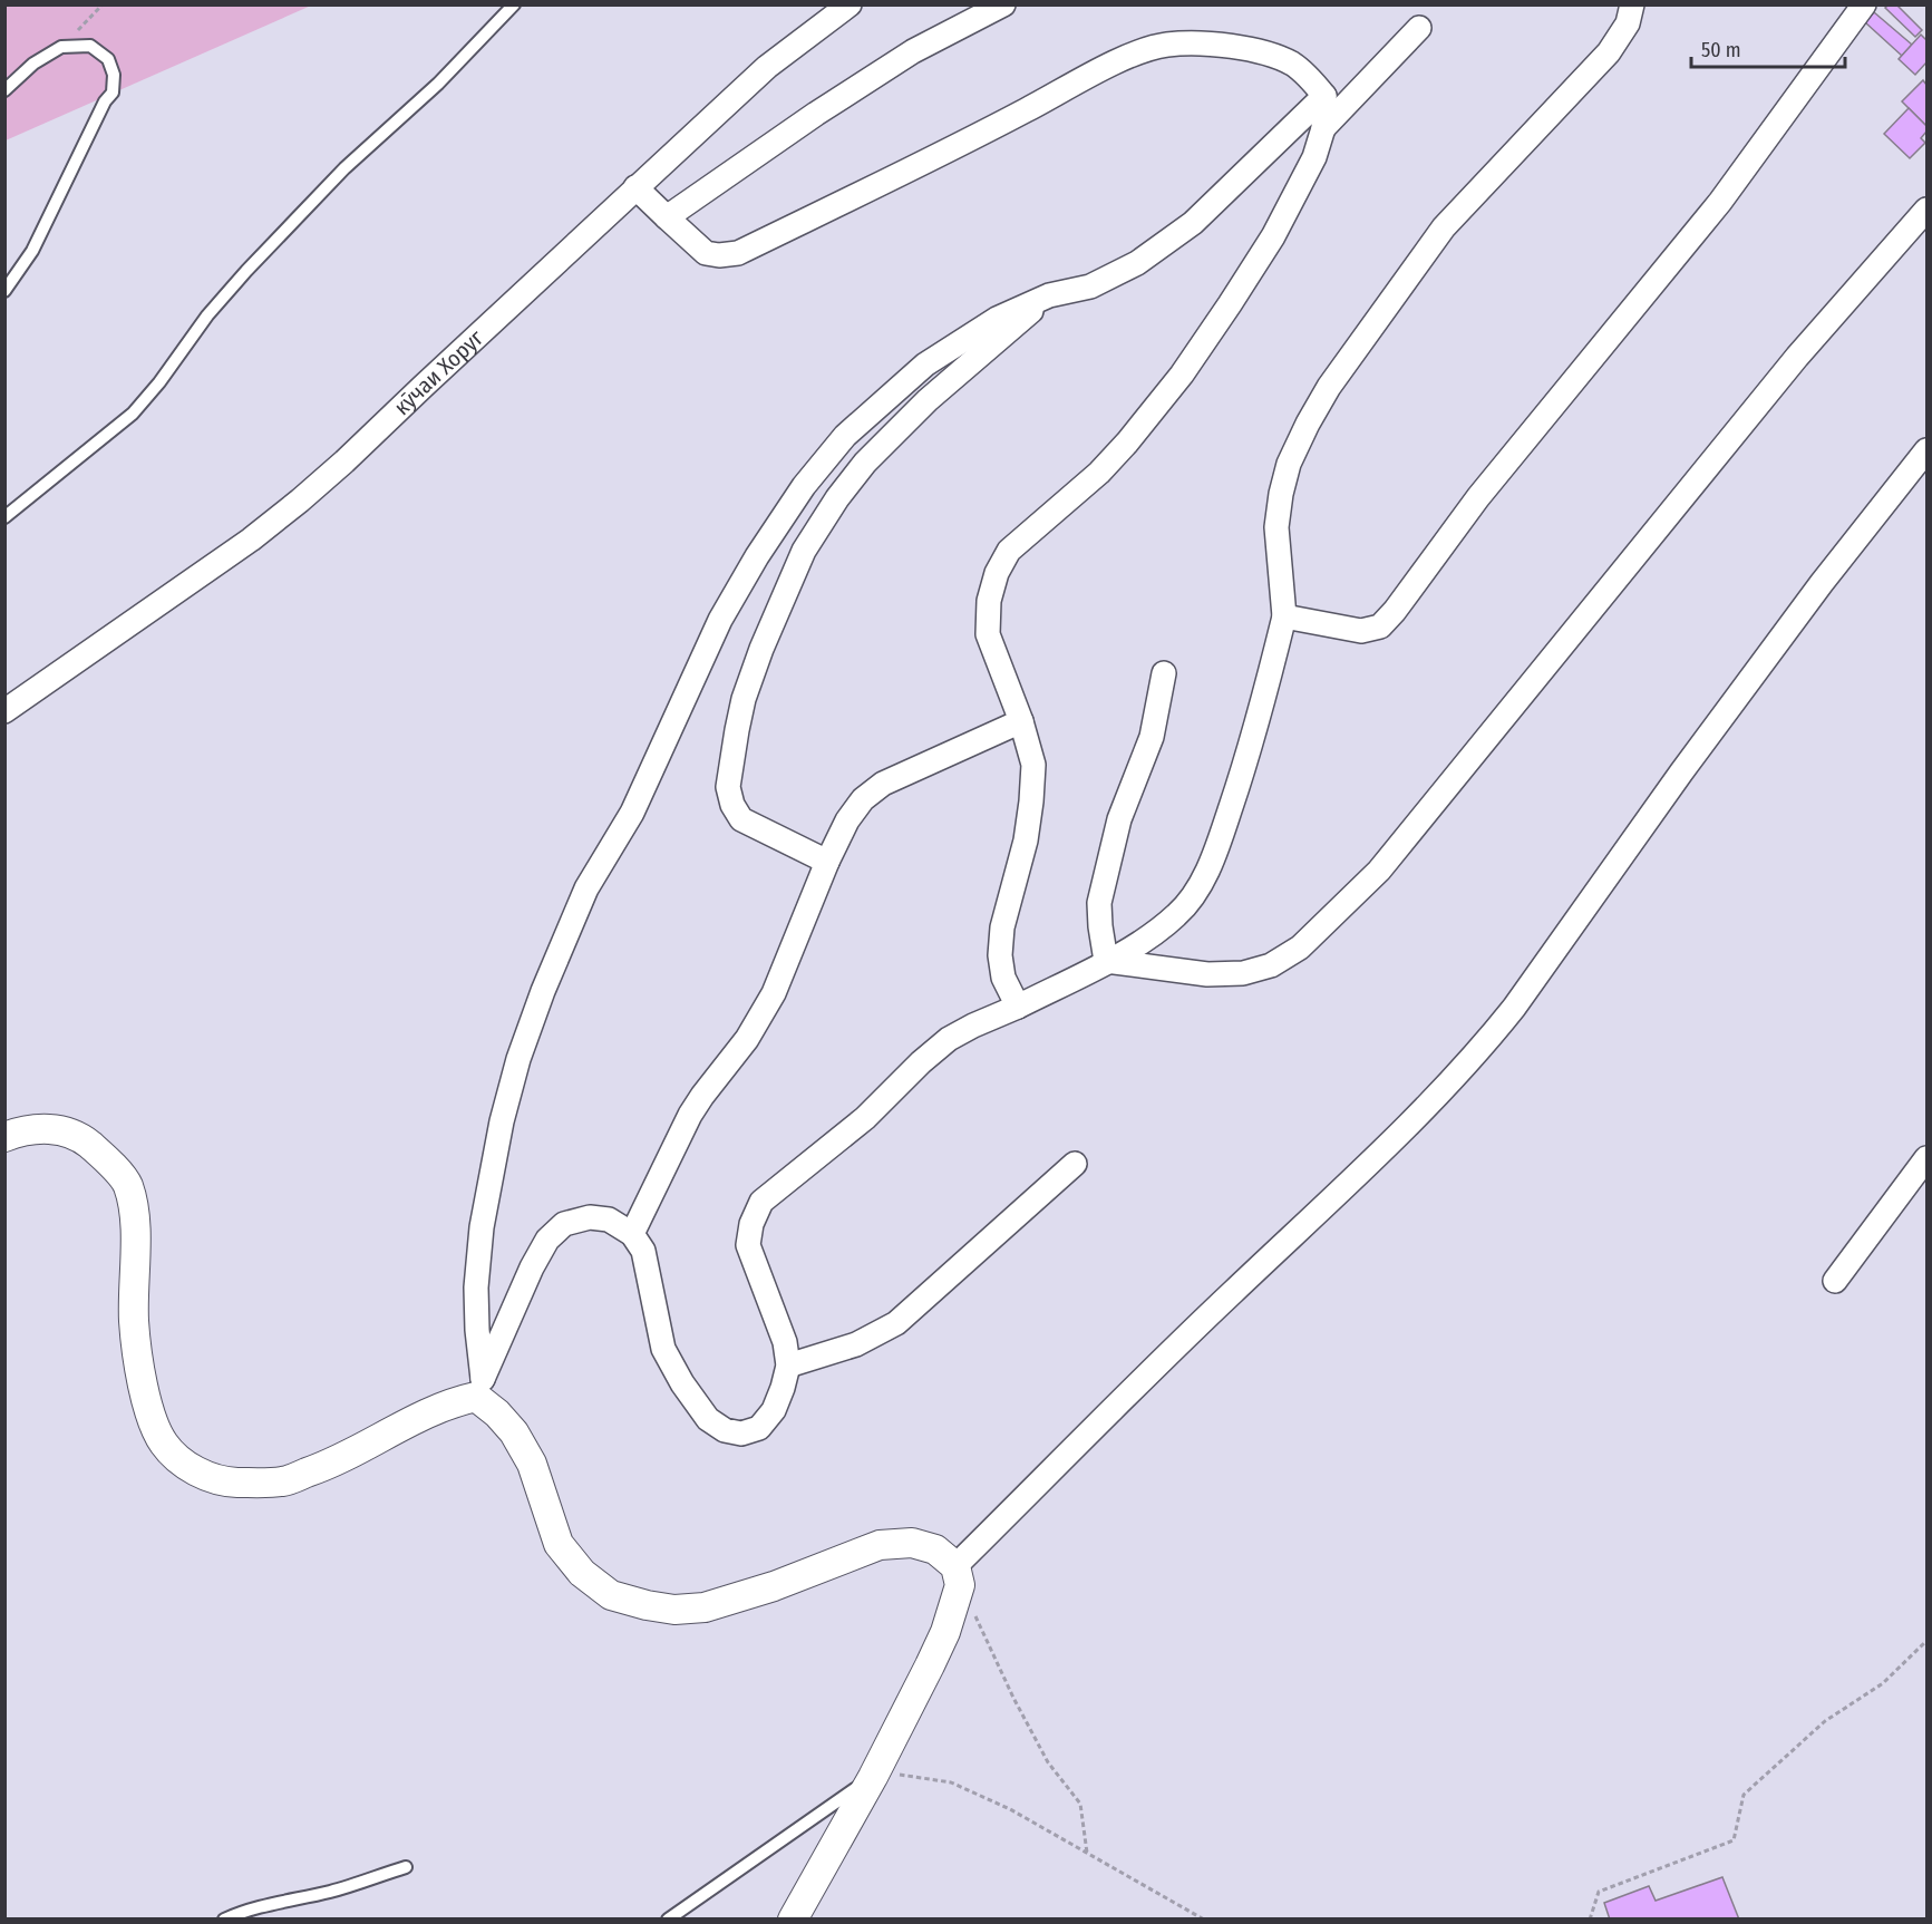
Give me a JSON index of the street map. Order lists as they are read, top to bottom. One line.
{"streets":{"street":["кӯчаи Хоруг"]},"scale_bar":"50 m"}
